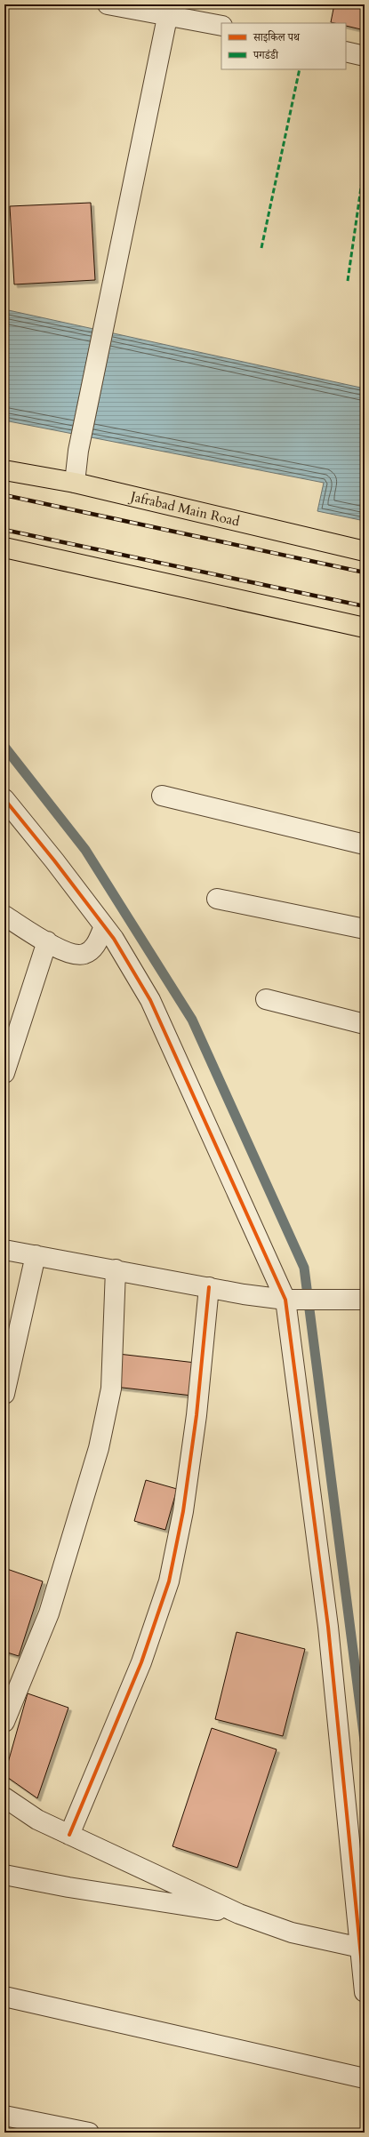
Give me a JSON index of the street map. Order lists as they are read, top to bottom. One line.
{"streets":{"main road":["Jafrabad Main Road"]},"legend":["साइकिल पथ","पगडंडी"]}
